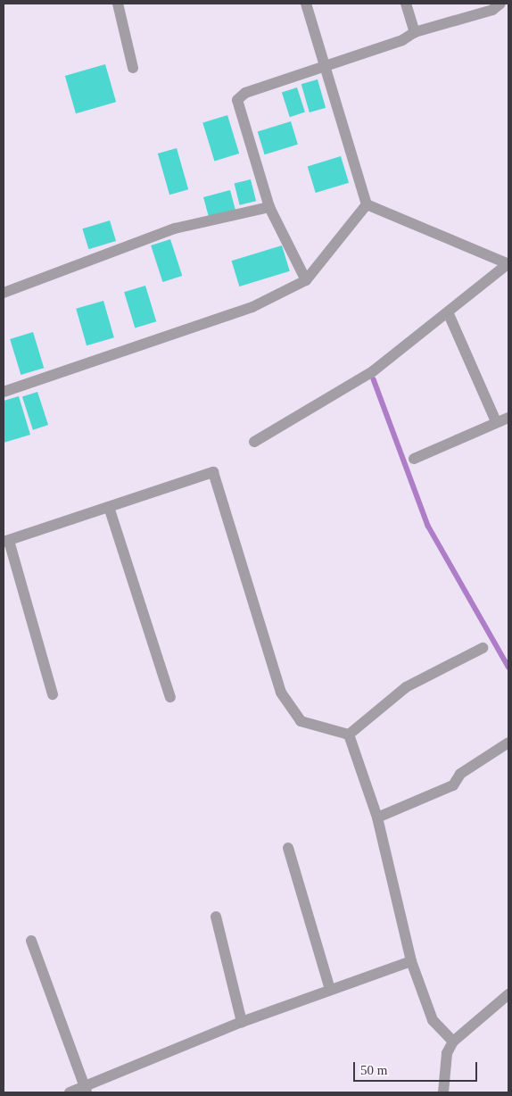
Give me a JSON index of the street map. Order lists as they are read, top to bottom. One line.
{"scale_bar":"50 m"}
